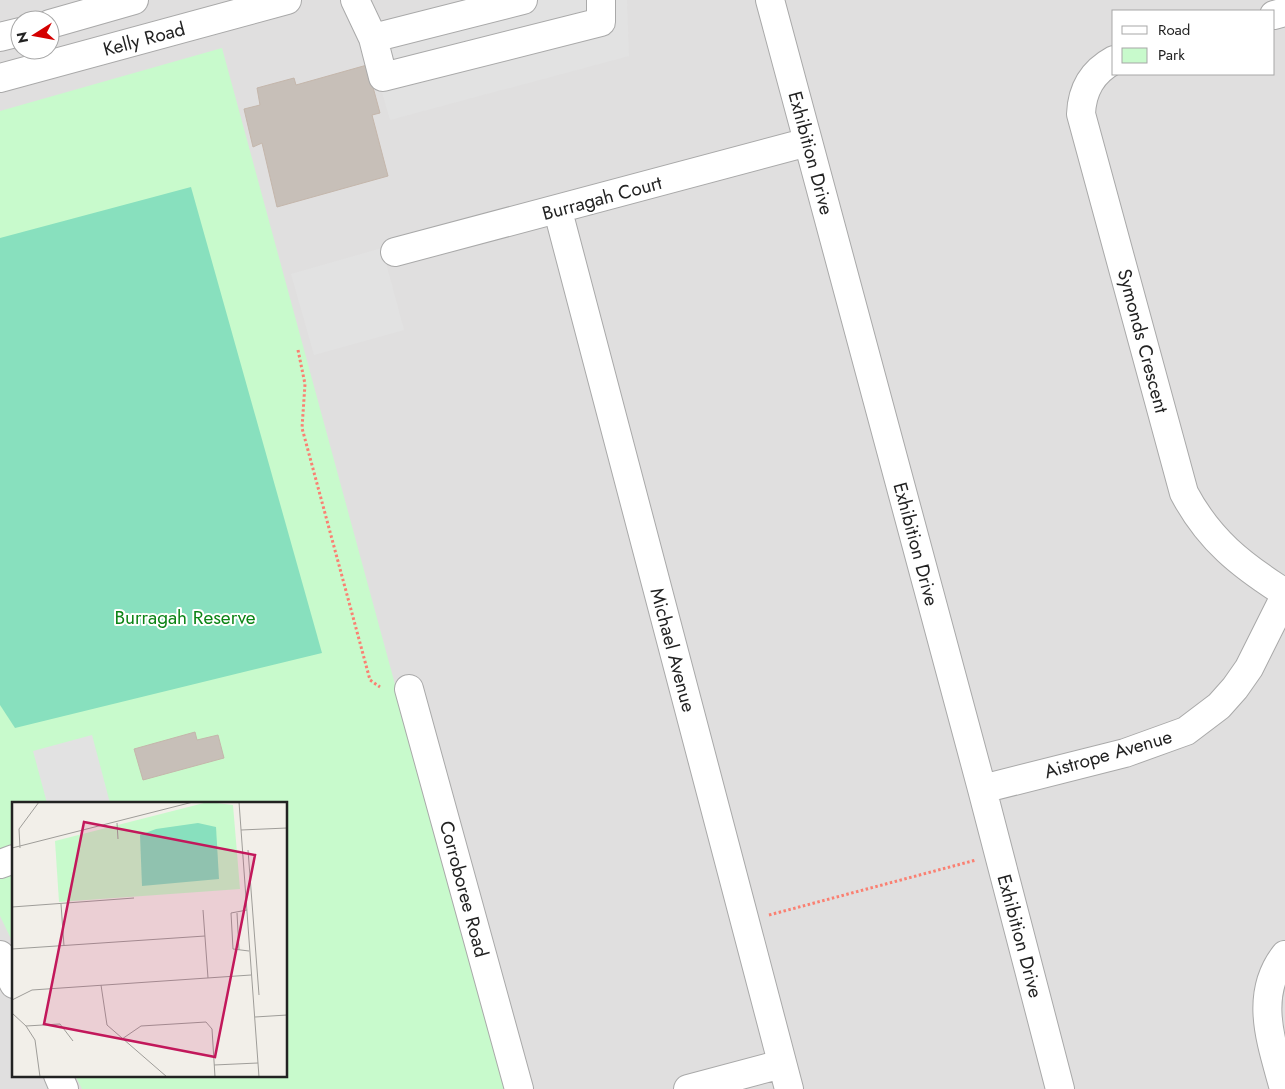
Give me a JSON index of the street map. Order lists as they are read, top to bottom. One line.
{"streets":{"street":["Kelly Road","Exhibition Drive","Burragah Court","Symonds Crescent","Michael Avenue","Aistrope Avenue","Corroboree Road"]},"crossings":[["Exhibition Drive","Burragah Court"],["Exhibition Drive","Aistrope Avenue"],["Burragah Court","Michael Avenue"],["Symonds Crescent","Aistrope Avenue"]],"parks":["Burragah Reserve"],"legend":["Road","Park"],"north":"left"}
